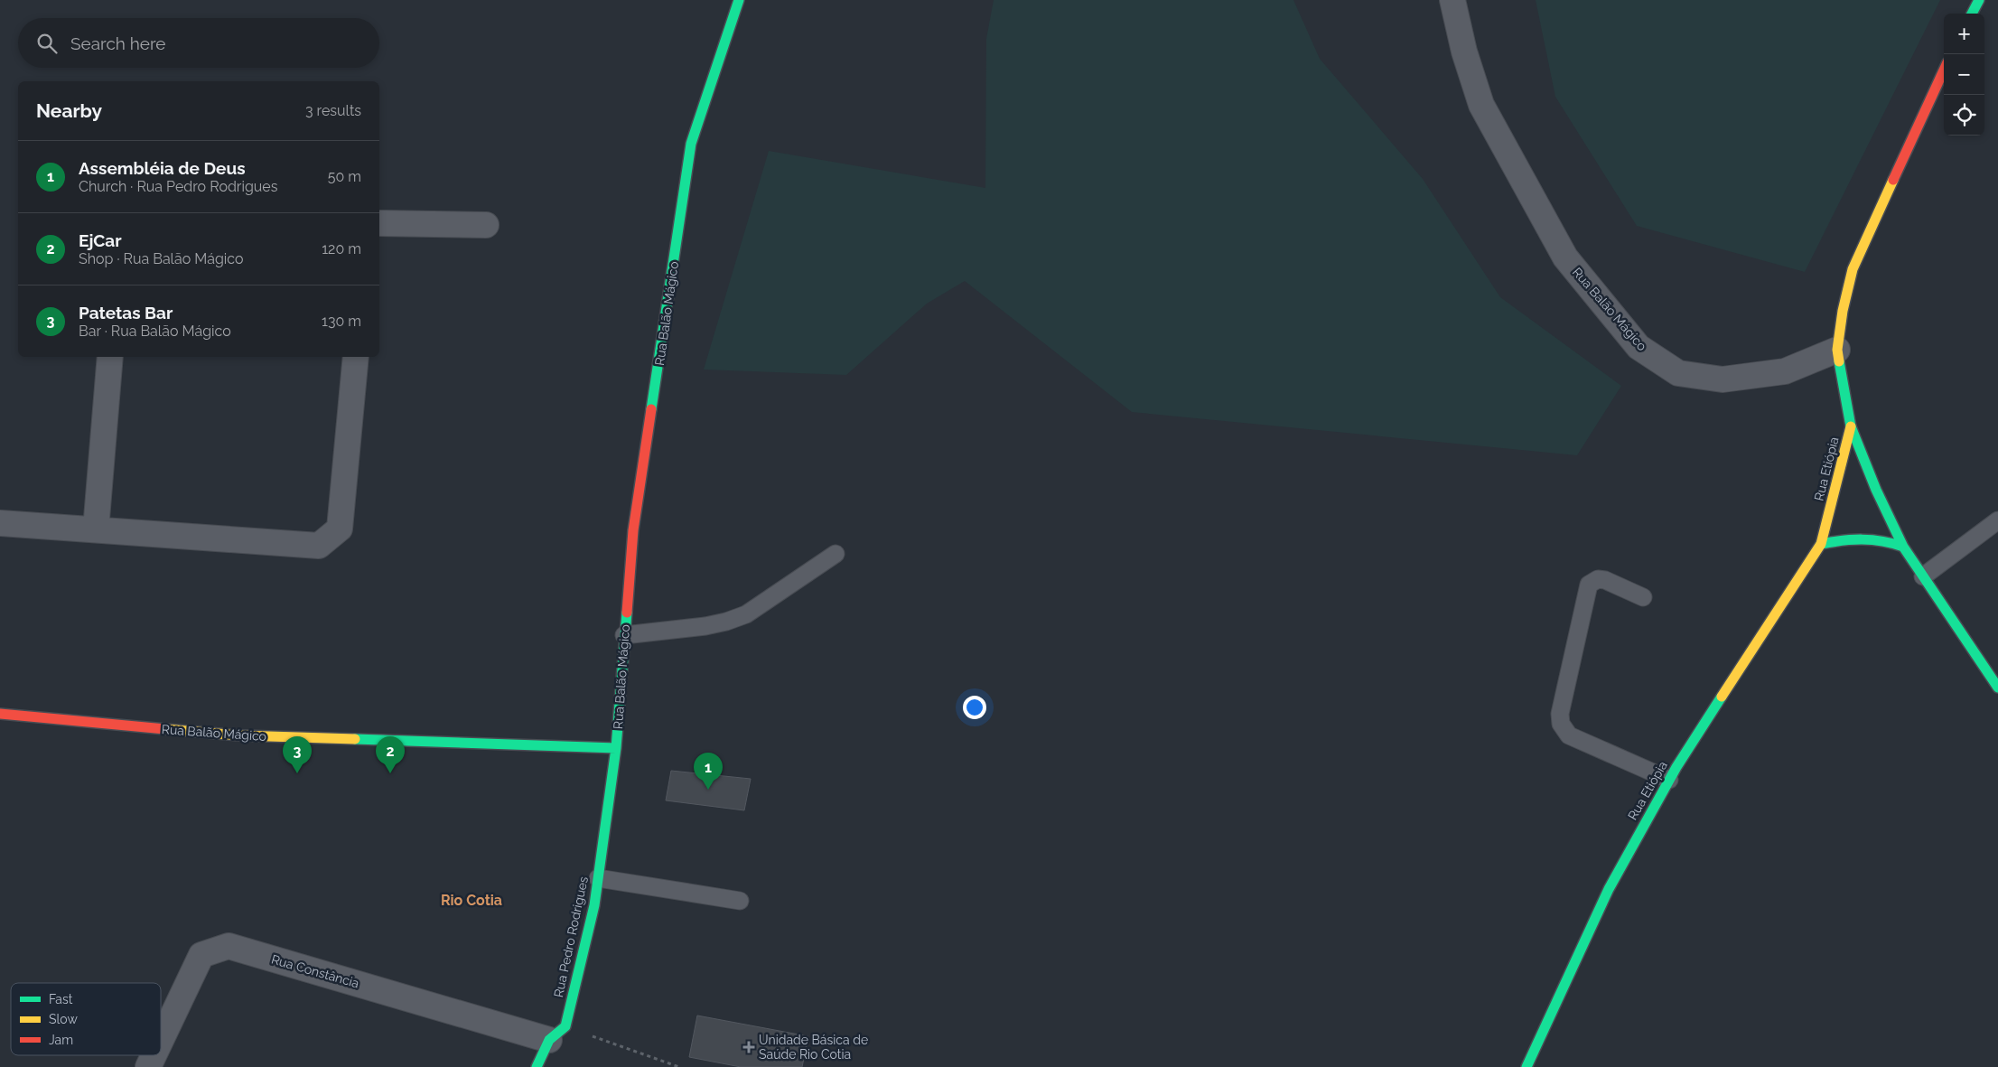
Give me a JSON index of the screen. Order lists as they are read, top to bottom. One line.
{"streets":{"street":["Rua Balão Mágico","Rua Etiópia","Rua Pedro Rodrigues","Rua Constância"]},"crossings":[["Rua Balão Mágico","Rua Pedro Rodrigues"],["Rua Pedro Rodrigues","Rua Constância"]],"districts":["Rio Cotia"],"places":{"health":["Unidade Básica de Saúde Rio Cotia"]},"legend":["Fast","Slow","Jam"],"page":{"map_buttons":["+","−"],"search":"Search here","heading":["Nearby","3 results"],"list":[{"mark":"1","name":"Assembléia de Deus","note":"Church · Rua Pedro Rodrigues","value":"50 m"},{"mark":"2","name":"EjCar","note":"Shop · Rua Balão Mágico","value":"120 m"},{"mark":"3","name":"Patetas Bar","note":"Bar · Rua Balão Mágico","value":"130 m"}],"pins":["2","3","1"]}}
